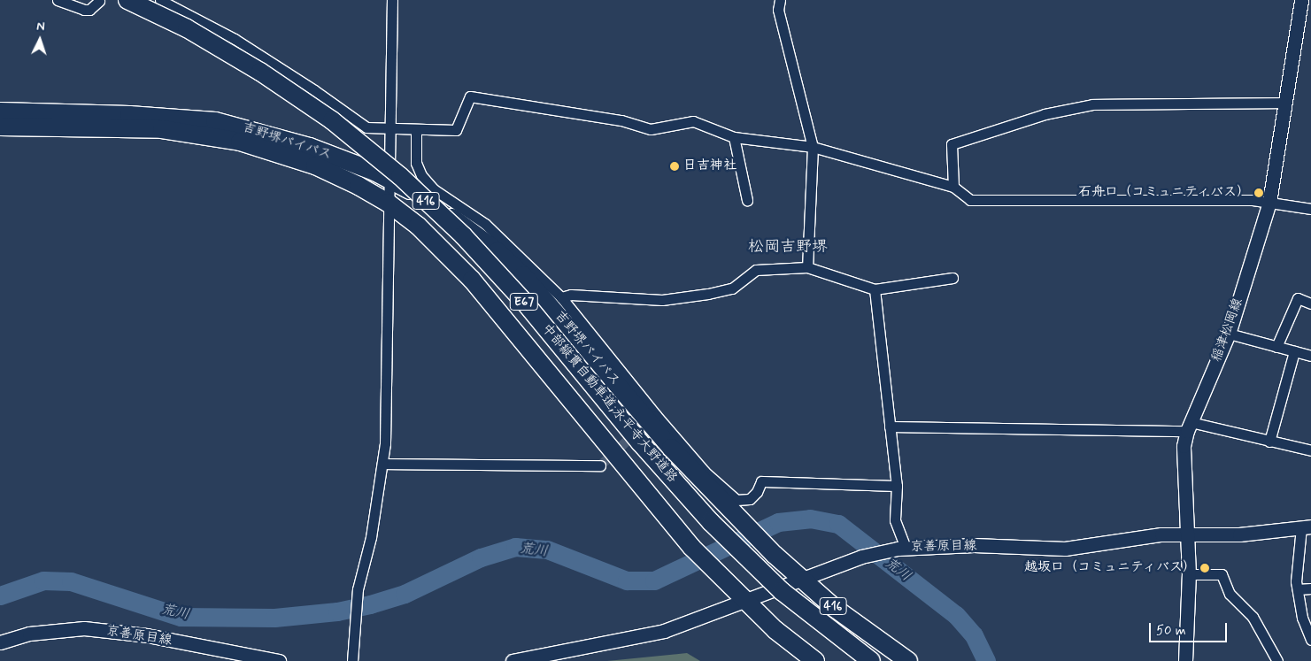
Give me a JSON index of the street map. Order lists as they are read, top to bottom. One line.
{"streets":{"highway":["吉野堺バイパス","416","E67","中部縦貫自動車道;永平寺大野道路"],"main road":["稲津松岡線","京善原目線"]},"crossings":[["吉野堺バイパス","京善原目線"],["稲津松岡線","京善原目線"]],"districts":["松岡吉野堺"],"water":["荒川"],"places":["日吉神社","石舟口（コミュニティバス）","越坂口（コミュニティバス）"],"scale_bar":"50 m","north":"top"}
